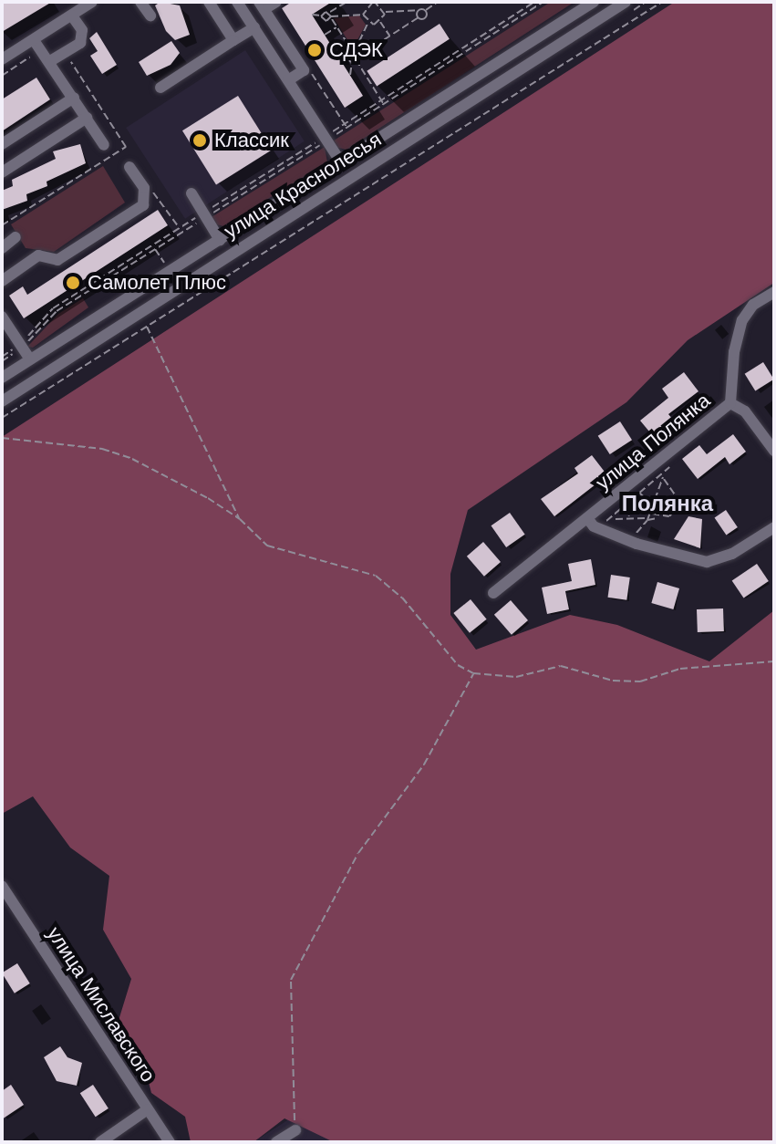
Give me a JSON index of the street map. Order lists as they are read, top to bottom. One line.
{"streets":{"street":["улица Краснолесья","улица Полянка","улица Миславского"]},"districts":["Полянка"],"places":["СДЭК","Классик","Самолет Плюс"]}
